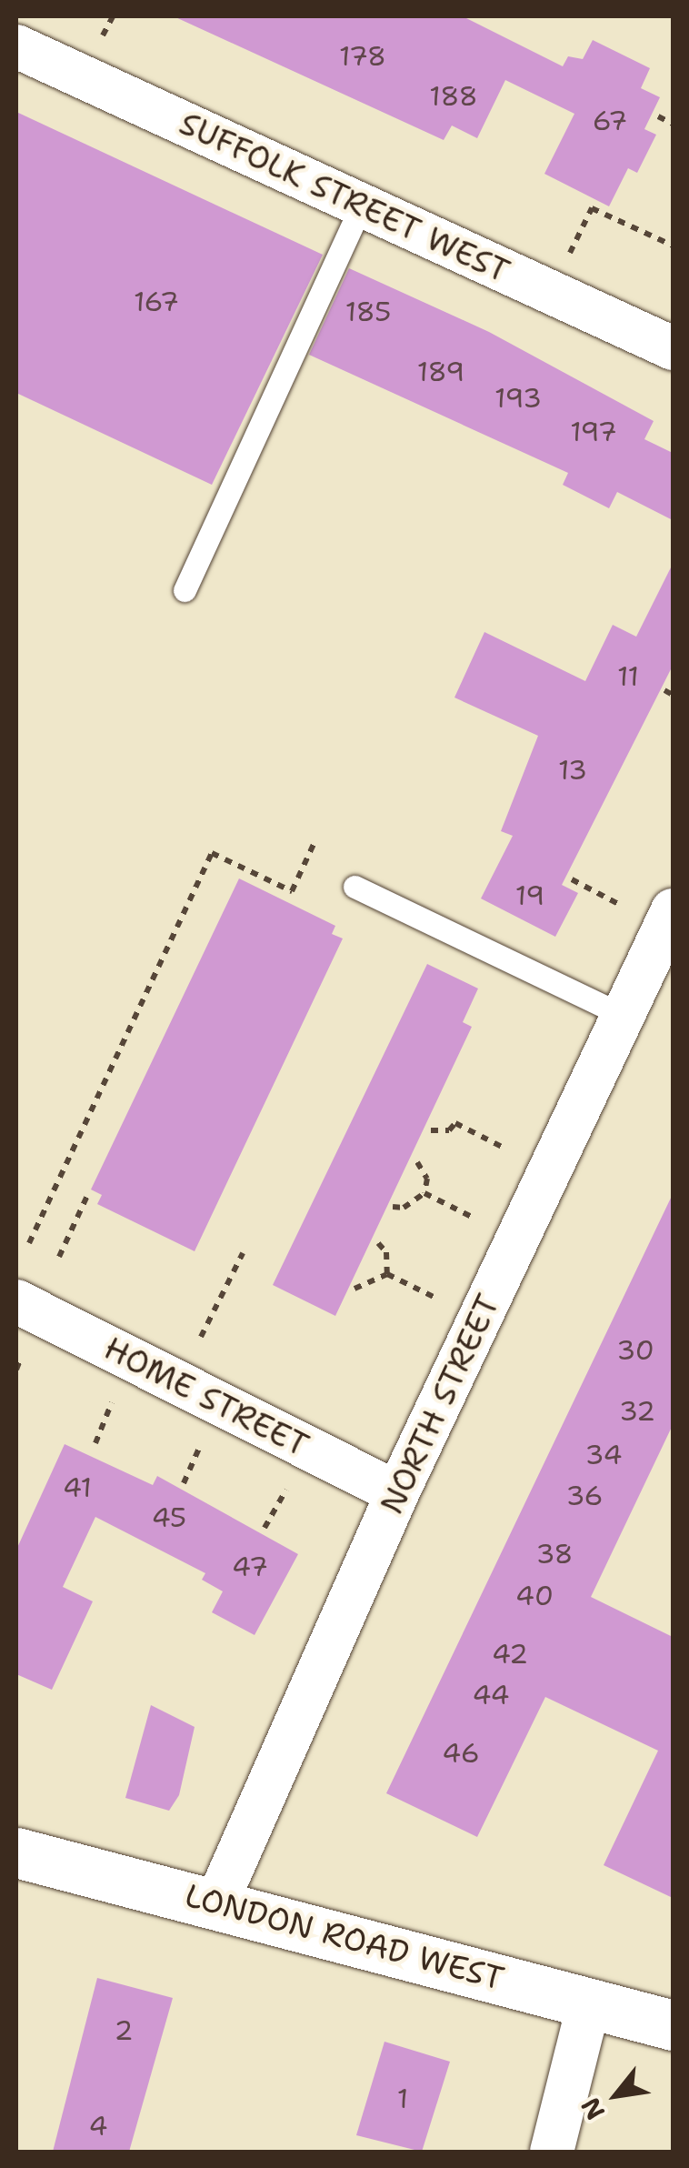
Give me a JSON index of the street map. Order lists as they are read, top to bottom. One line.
{"streets":{"street":["SUFFOLK STREET WEST","HOME STREET","NORTH STREET","LONDON ROAD WEST"]},"crossings":[["HOME STREET","NORTH STREET"],["NORTH STREET","LONDON ROAD WEST"]],"house_numbers":["178","188","67","167","185","189","193","197","11","13","19","30","32","34","41","36","45","38","47","40","42","44","46","2","1","4"],"north":"bottom left"}
